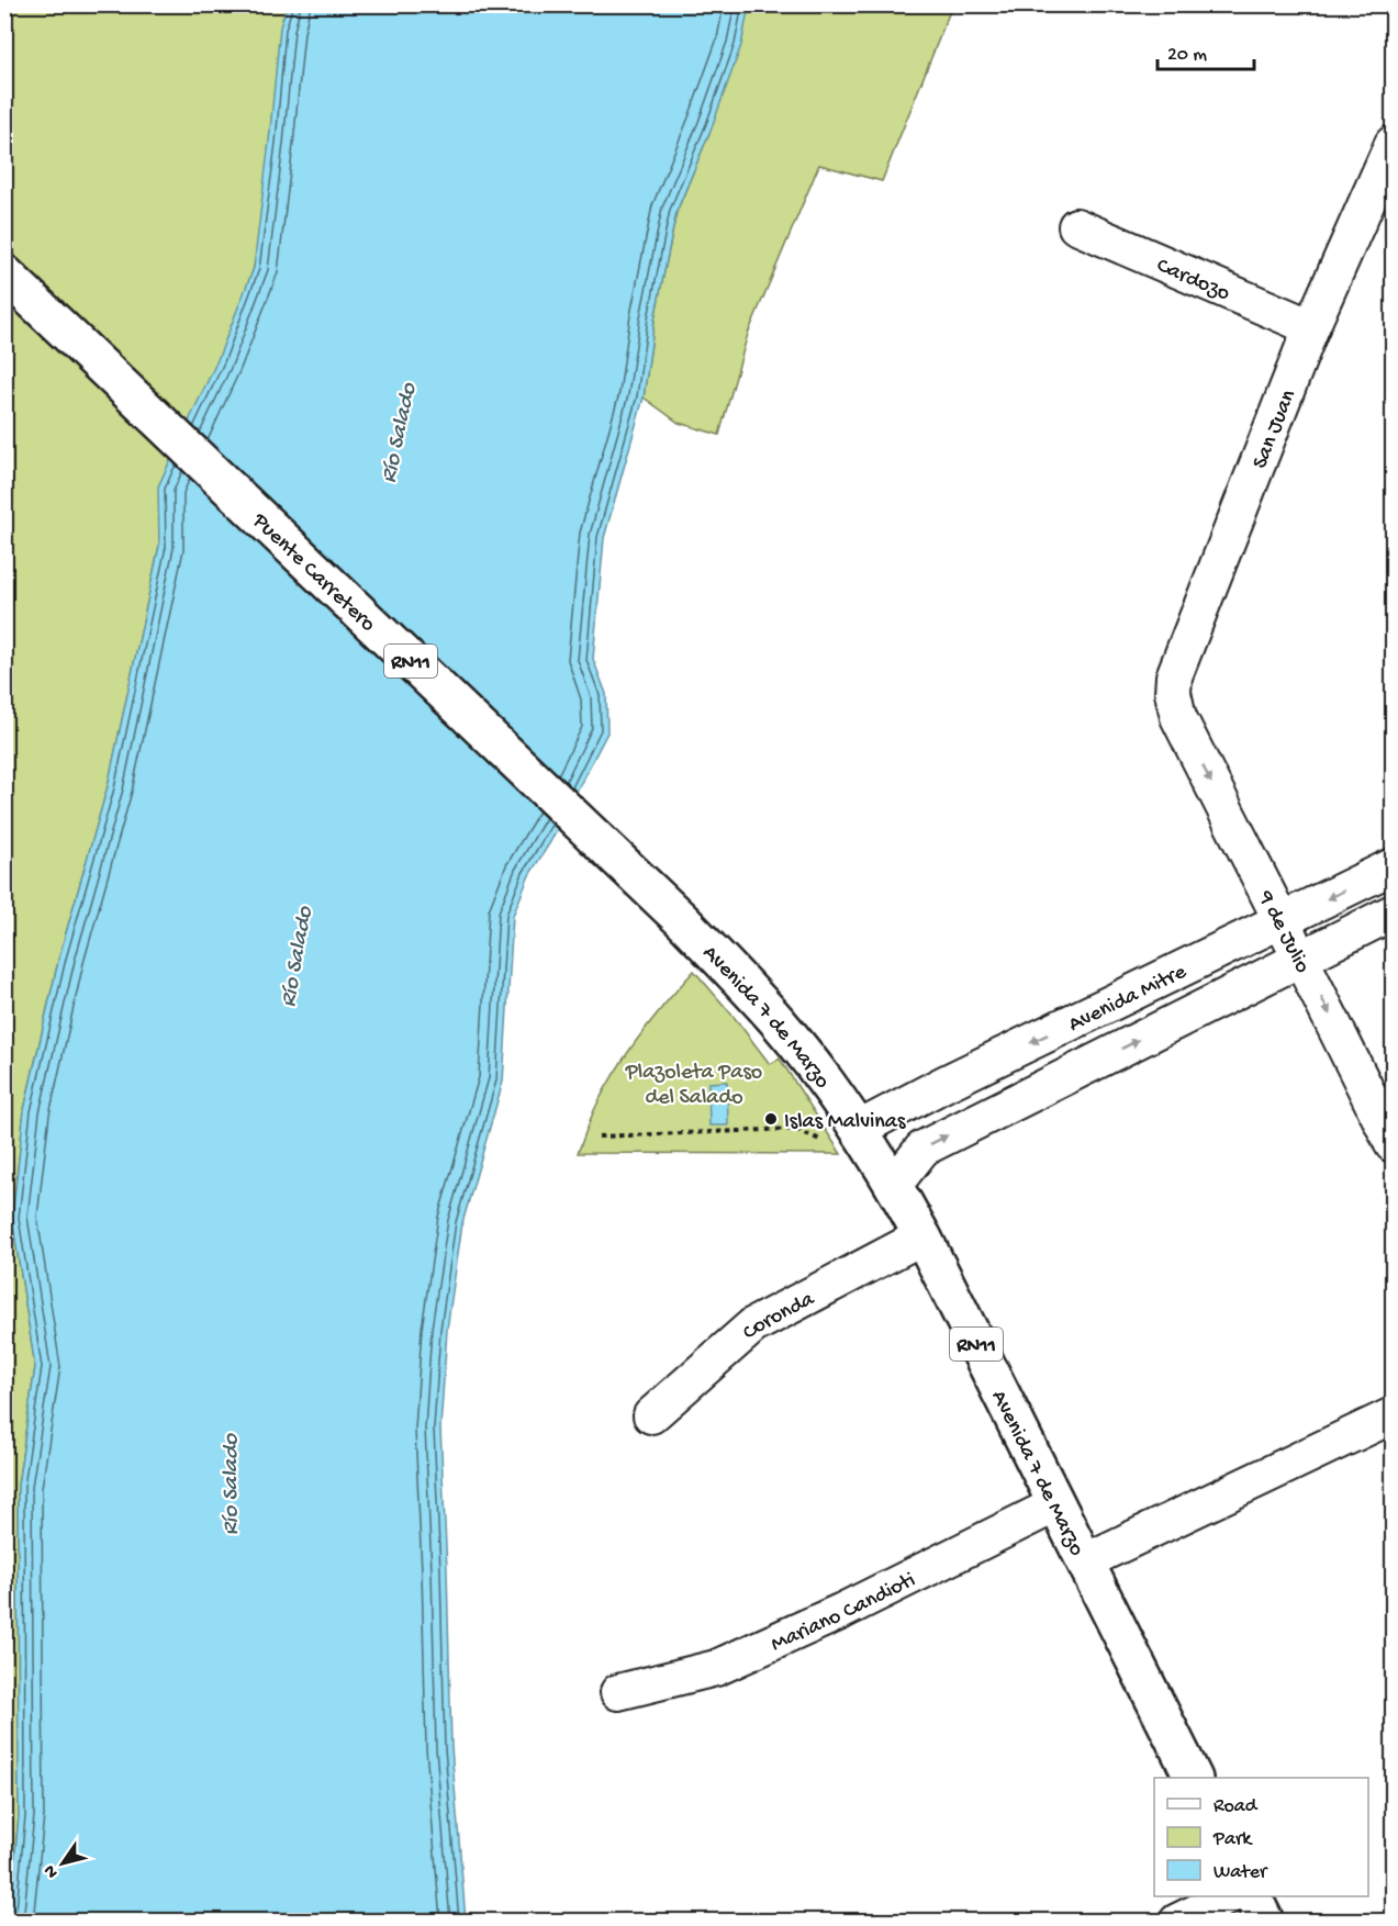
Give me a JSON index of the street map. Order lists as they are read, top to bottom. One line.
{"streets":{"main road":["Puente Carretero","RN11","Avenida 7 de Marzo"],"street":["Cardozo","San Juan","9 de Julio","Avenida Mitre","Coronda","Mariano Candioti"]},"crossings":[["Cardozo","San Juan"],["San Juan","9 de Julio"],["Puente Carretero","Avenida 7 de Marzo"],["9 de Julio","Avenida Mitre"],["Avenida Mitre","Avenida 7 de Marzo"],["Avenida 7 de Marzo","Coronda"],["Avenida 7 de Marzo","Mariano Candioti"]],"one_way":["9 de Julio"],"water":["Río Salado"],"parks":["Plazoleta Paso del Salado"],"places":["Islas Malvinas"],"legend":["Road","Park","Water"],"scale_bar":"20 m","north":"bottom left"}
